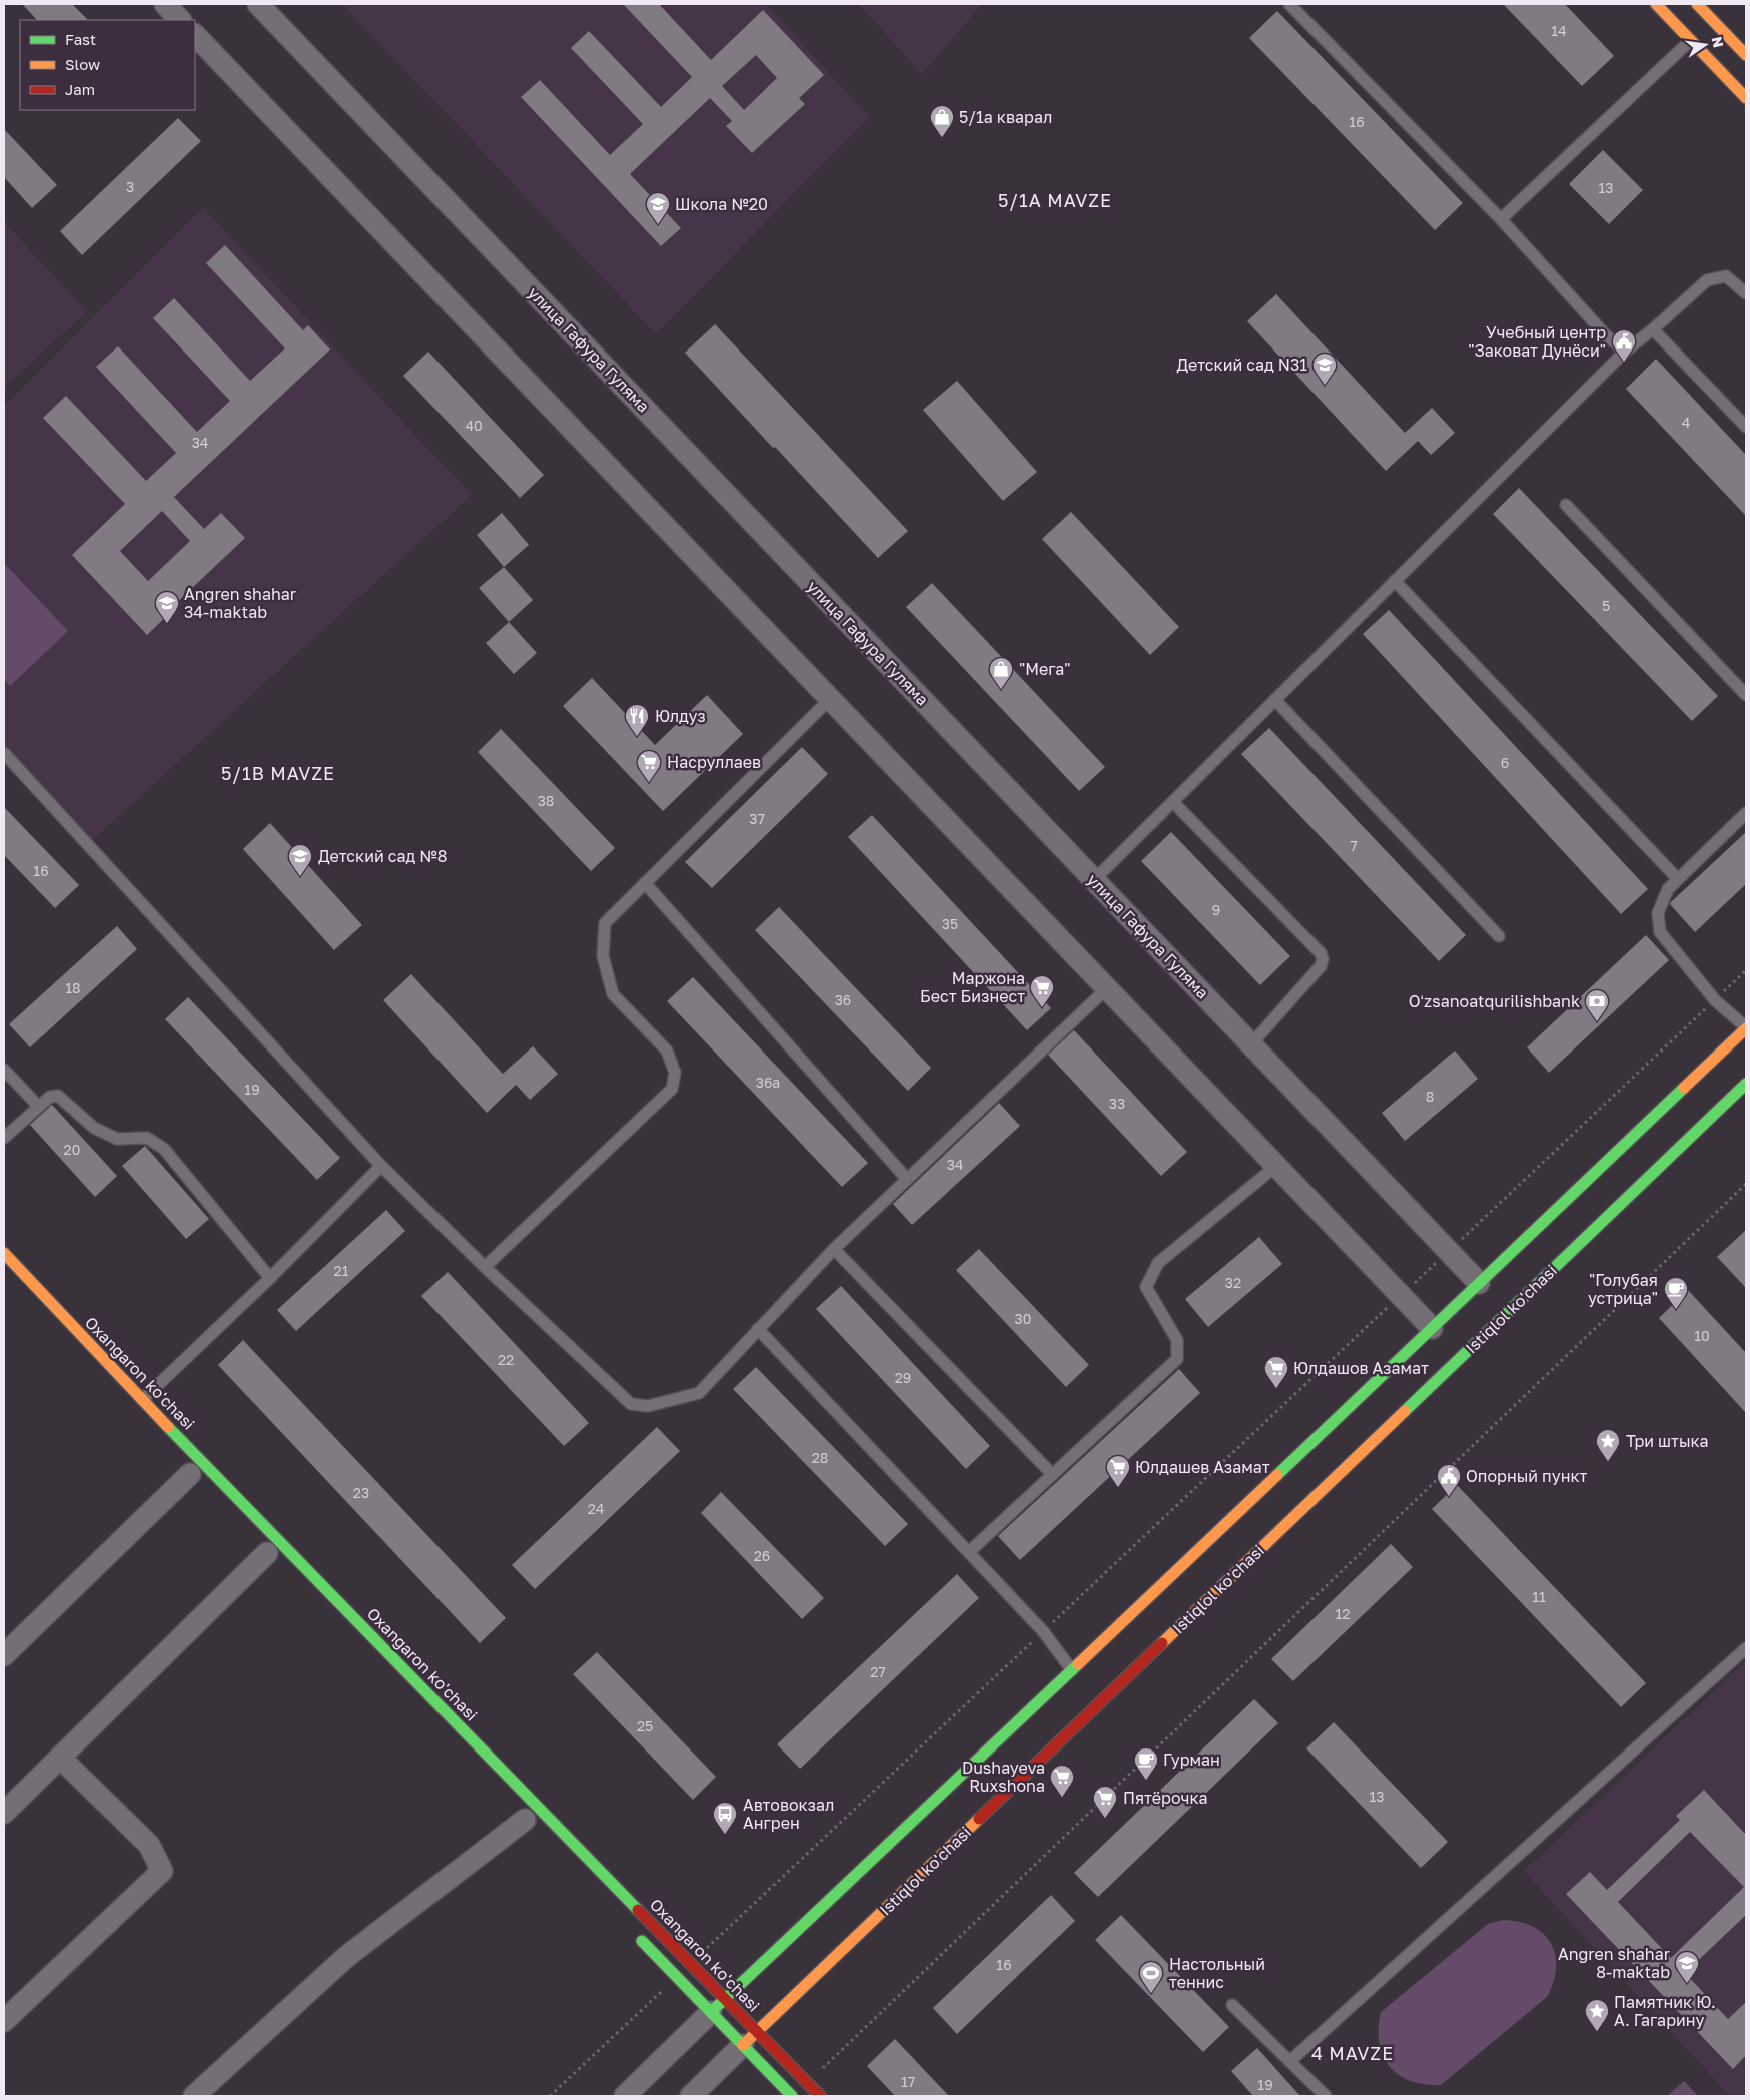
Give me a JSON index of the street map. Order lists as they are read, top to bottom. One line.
{"streets":{"main road":["Istiqlol ko'chasi","Oxangaron ko'chasi"],"street":["улица Гафура Гуляма"]},"crossings":[["Istiqlol ko'chasi","Oxangaron ko'chasi"]],"districts":["5/1A MAVZE","5/1B MAVZE","4 MAVZE"],"places":{"shop":["5/1а кварал","\"Мега\""],"school or university":["Школа №20","Детский сад N31","Angren shahar 34-maktab","Детский сад №8","Angren shahar 8-maktab"],"public building":["Учебный центр \"Заковат Дунёси\"","Опорный пункт"],"restaurant":["Юлдуз"],"supermarket":["Насруллаев","Маржона Бест Бизнест","Юлдашов Азамат","Юлдашев Азамат","Dushayeva Ruxshona","Пятёрочка"],"bank":["Oʻzsanoatqurilishbank"],"cafe":["\"Голубая устрица\"","Гурман"],"place":["Три штыка","Памятник Ю. А. Гагарину"],"bus stop":["Автовокзал Ангрен"],"sports":["Настольный теннис"]},"house_numbers":["14","16","3","13","4","40","34","5","6","38","37","7","16","9","35","18","36","36а","19","8","33","20","34","21","32","30","10","22","29","28","23","24","26","11","12","27","25","13","16","17","19"],"legend":["Fast","Slow","Jam"],"north":"right"}
